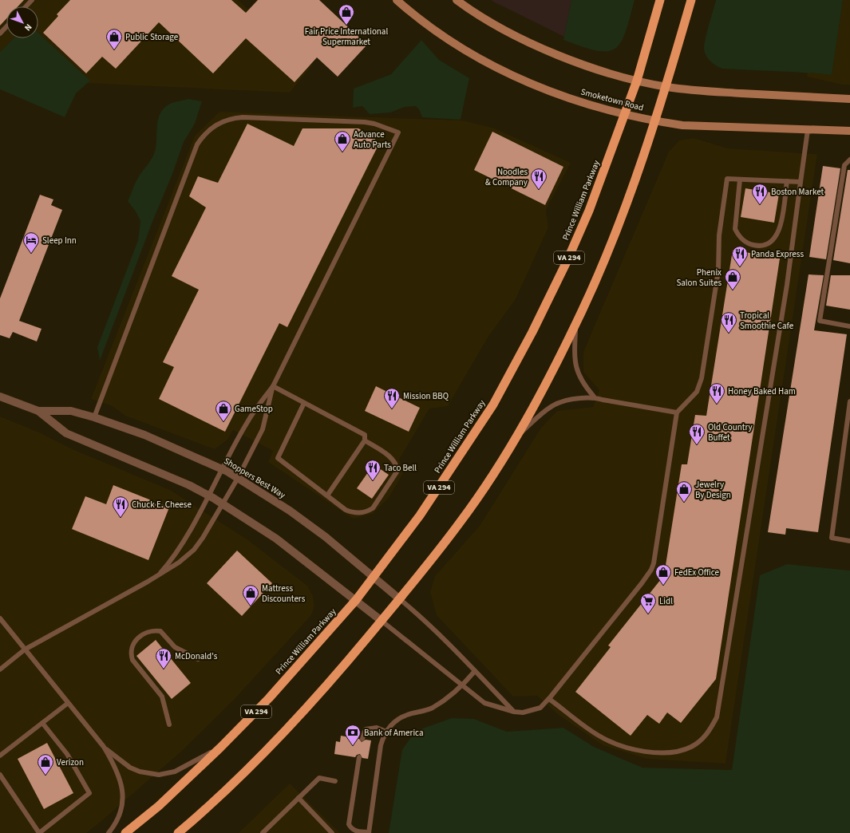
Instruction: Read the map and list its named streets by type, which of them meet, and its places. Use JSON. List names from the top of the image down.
{
  "streets": {
    "highway": ["Prince William Parkway", "VA 294"],
    "main road": ["Smoketown Road"],
    "street": ["Shoppers Best Way"]
  },
  "crossings": [
    ["Smoketown Road", "Prince William Parkway"],
    ["Prince William Parkway", "Shoppers Best Way"]
  ],
  "places": {
    "shop": [
      "Fair Price International Supermarket",
      "Public Storage",
      "Advance Auto Parts",
      "Phenix Salon Suites",
      "GameStop",
      "Jewelry By Design",
      "FedEx Office",
      "Mattress Discounters",
      "Verizon"
    ],
    "restaurant": [
      "Noodles & Company",
      "Boston Market",
      "Panda Express",
      "Tropical Smoothie Cafe",
      "Honey Baked Ham",
      "Mission BBQ",
      "Old Country Buffet",
      "Taco Bell",
      "Chuck E. Cheese",
      "McDonald's"
    ],
    "hotel": ["Sleep Inn"],
    "supermarket": ["Lidl"],
    "bank": ["Bank of America"]
  },
  "north": "bottom right"
}
